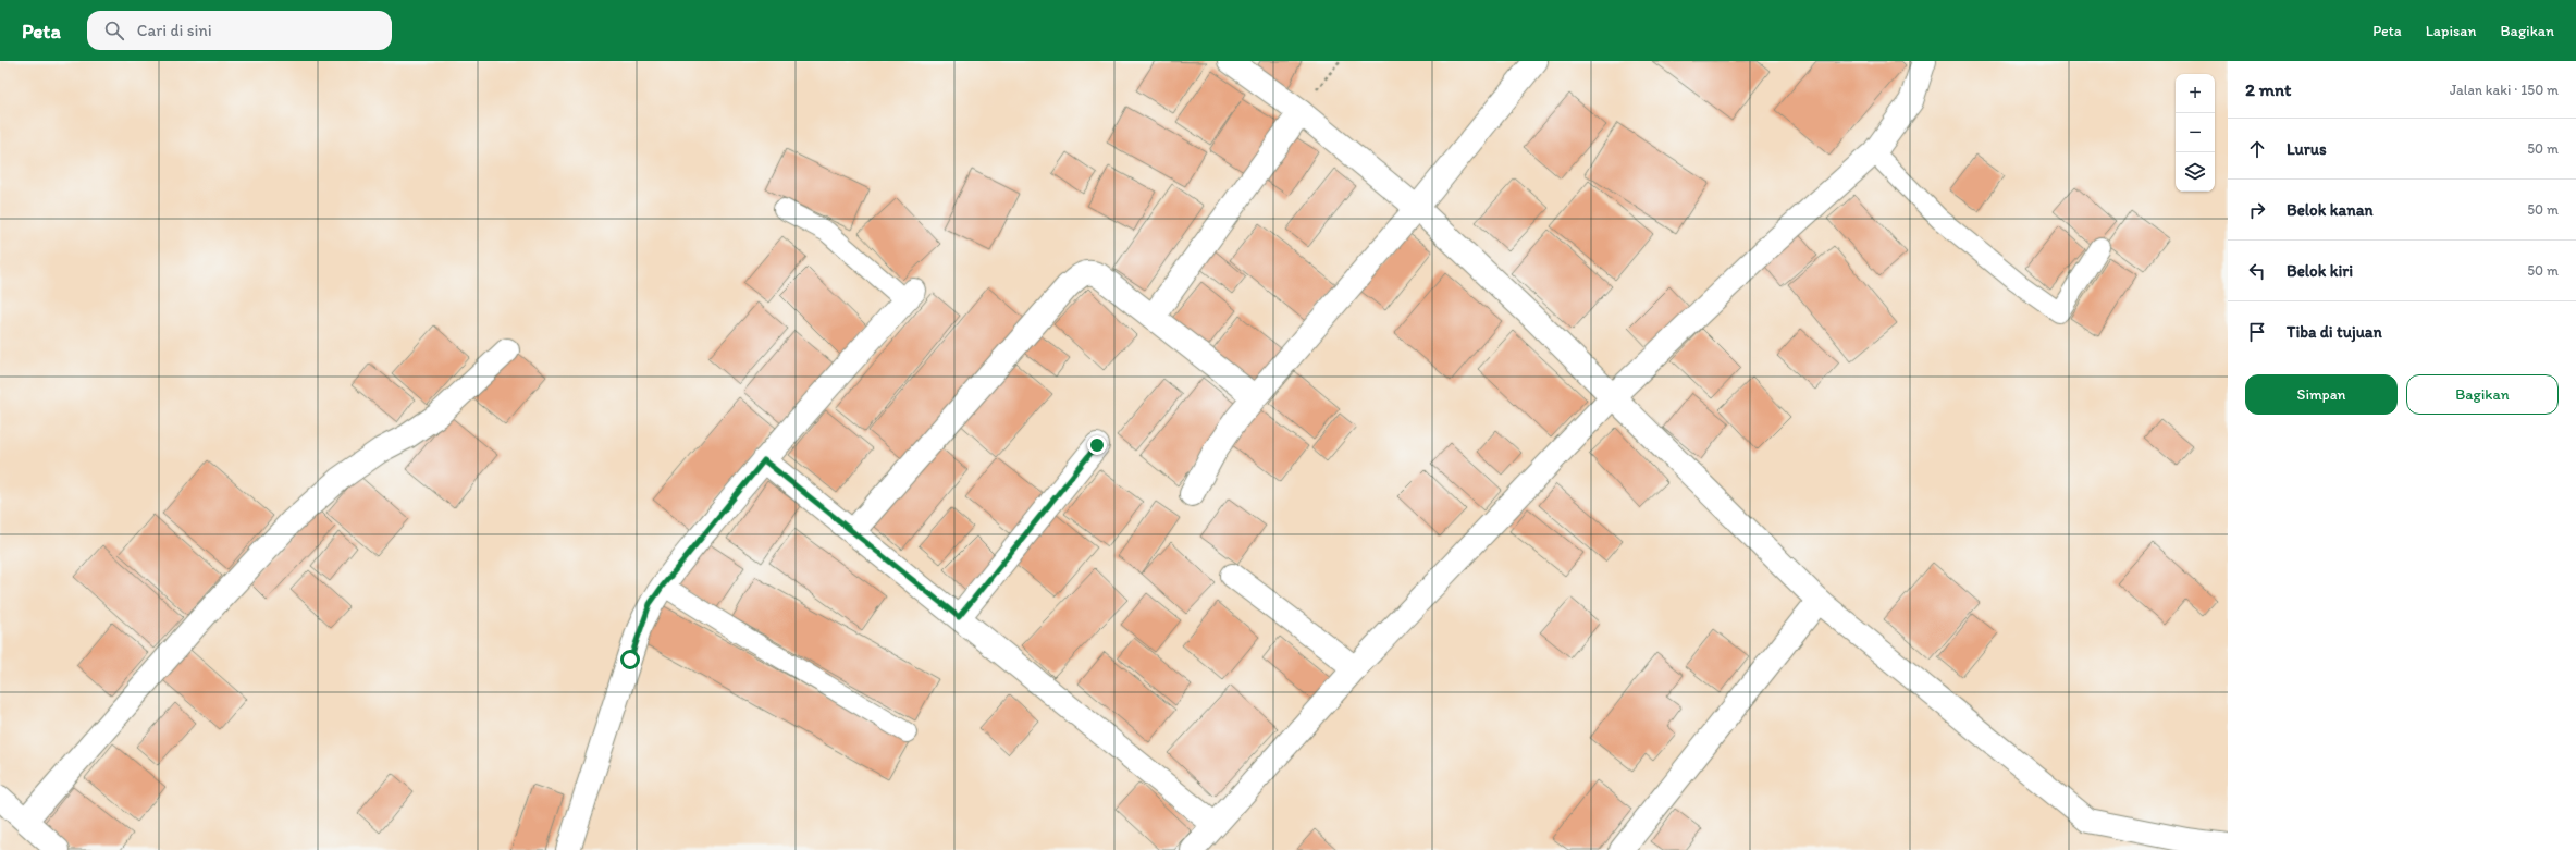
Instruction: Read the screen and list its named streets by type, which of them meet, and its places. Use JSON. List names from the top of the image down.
{
  "page": {
    "header": "Peta",
    "search": "Cari di sini",
    "nav": ["Peta", "Lapisan", "Bagikan"],
    "heading": ["2 mnt", "Jalan kaki · 150 m"],
    "map_buttons": ["+", "−"],
    "list": [
      ["Lurus", "50 m"],
      ["Belok kanan", "50 m"],
      ["Belok kiri", "50 m"],
      "Tiba di tujuan"
    ],
    "buttons": ["Simpan", "Bagikan"]
  }
}
